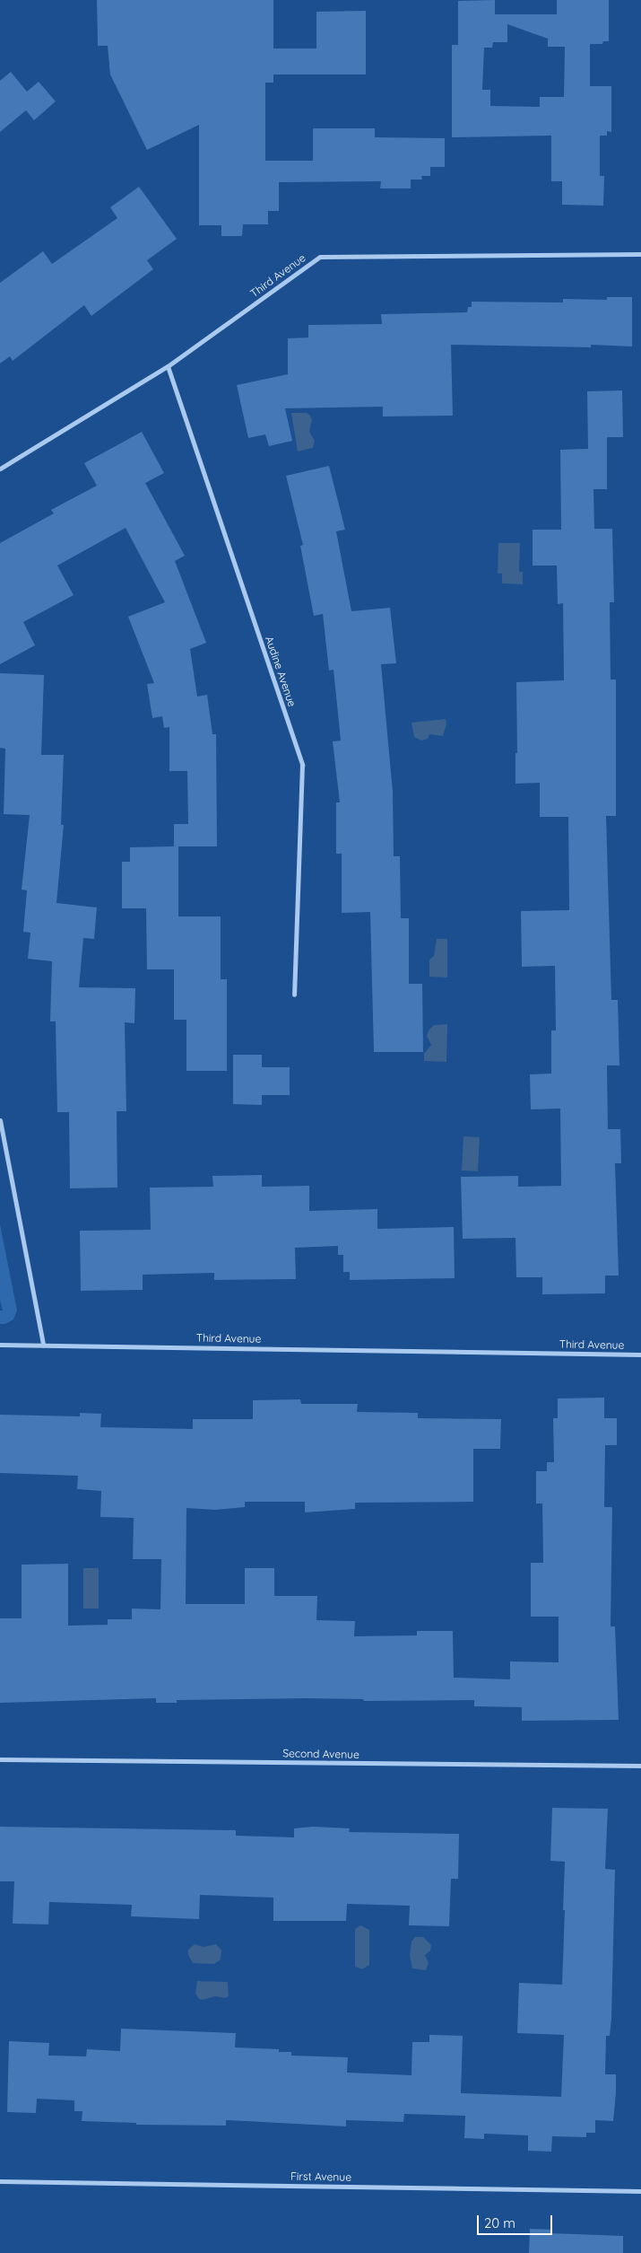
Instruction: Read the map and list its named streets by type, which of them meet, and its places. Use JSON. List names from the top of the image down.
{
  "streets": {
    "street": [
      "Third Avenue",
      "Audine Avenue",
      "Second Avenue",
      "First Avenue"
    ]
  },
  "crossings": [
    ["Third Avenue", "Audine Avenue"]
  ],
  "scale_bar": "20 m"
}
